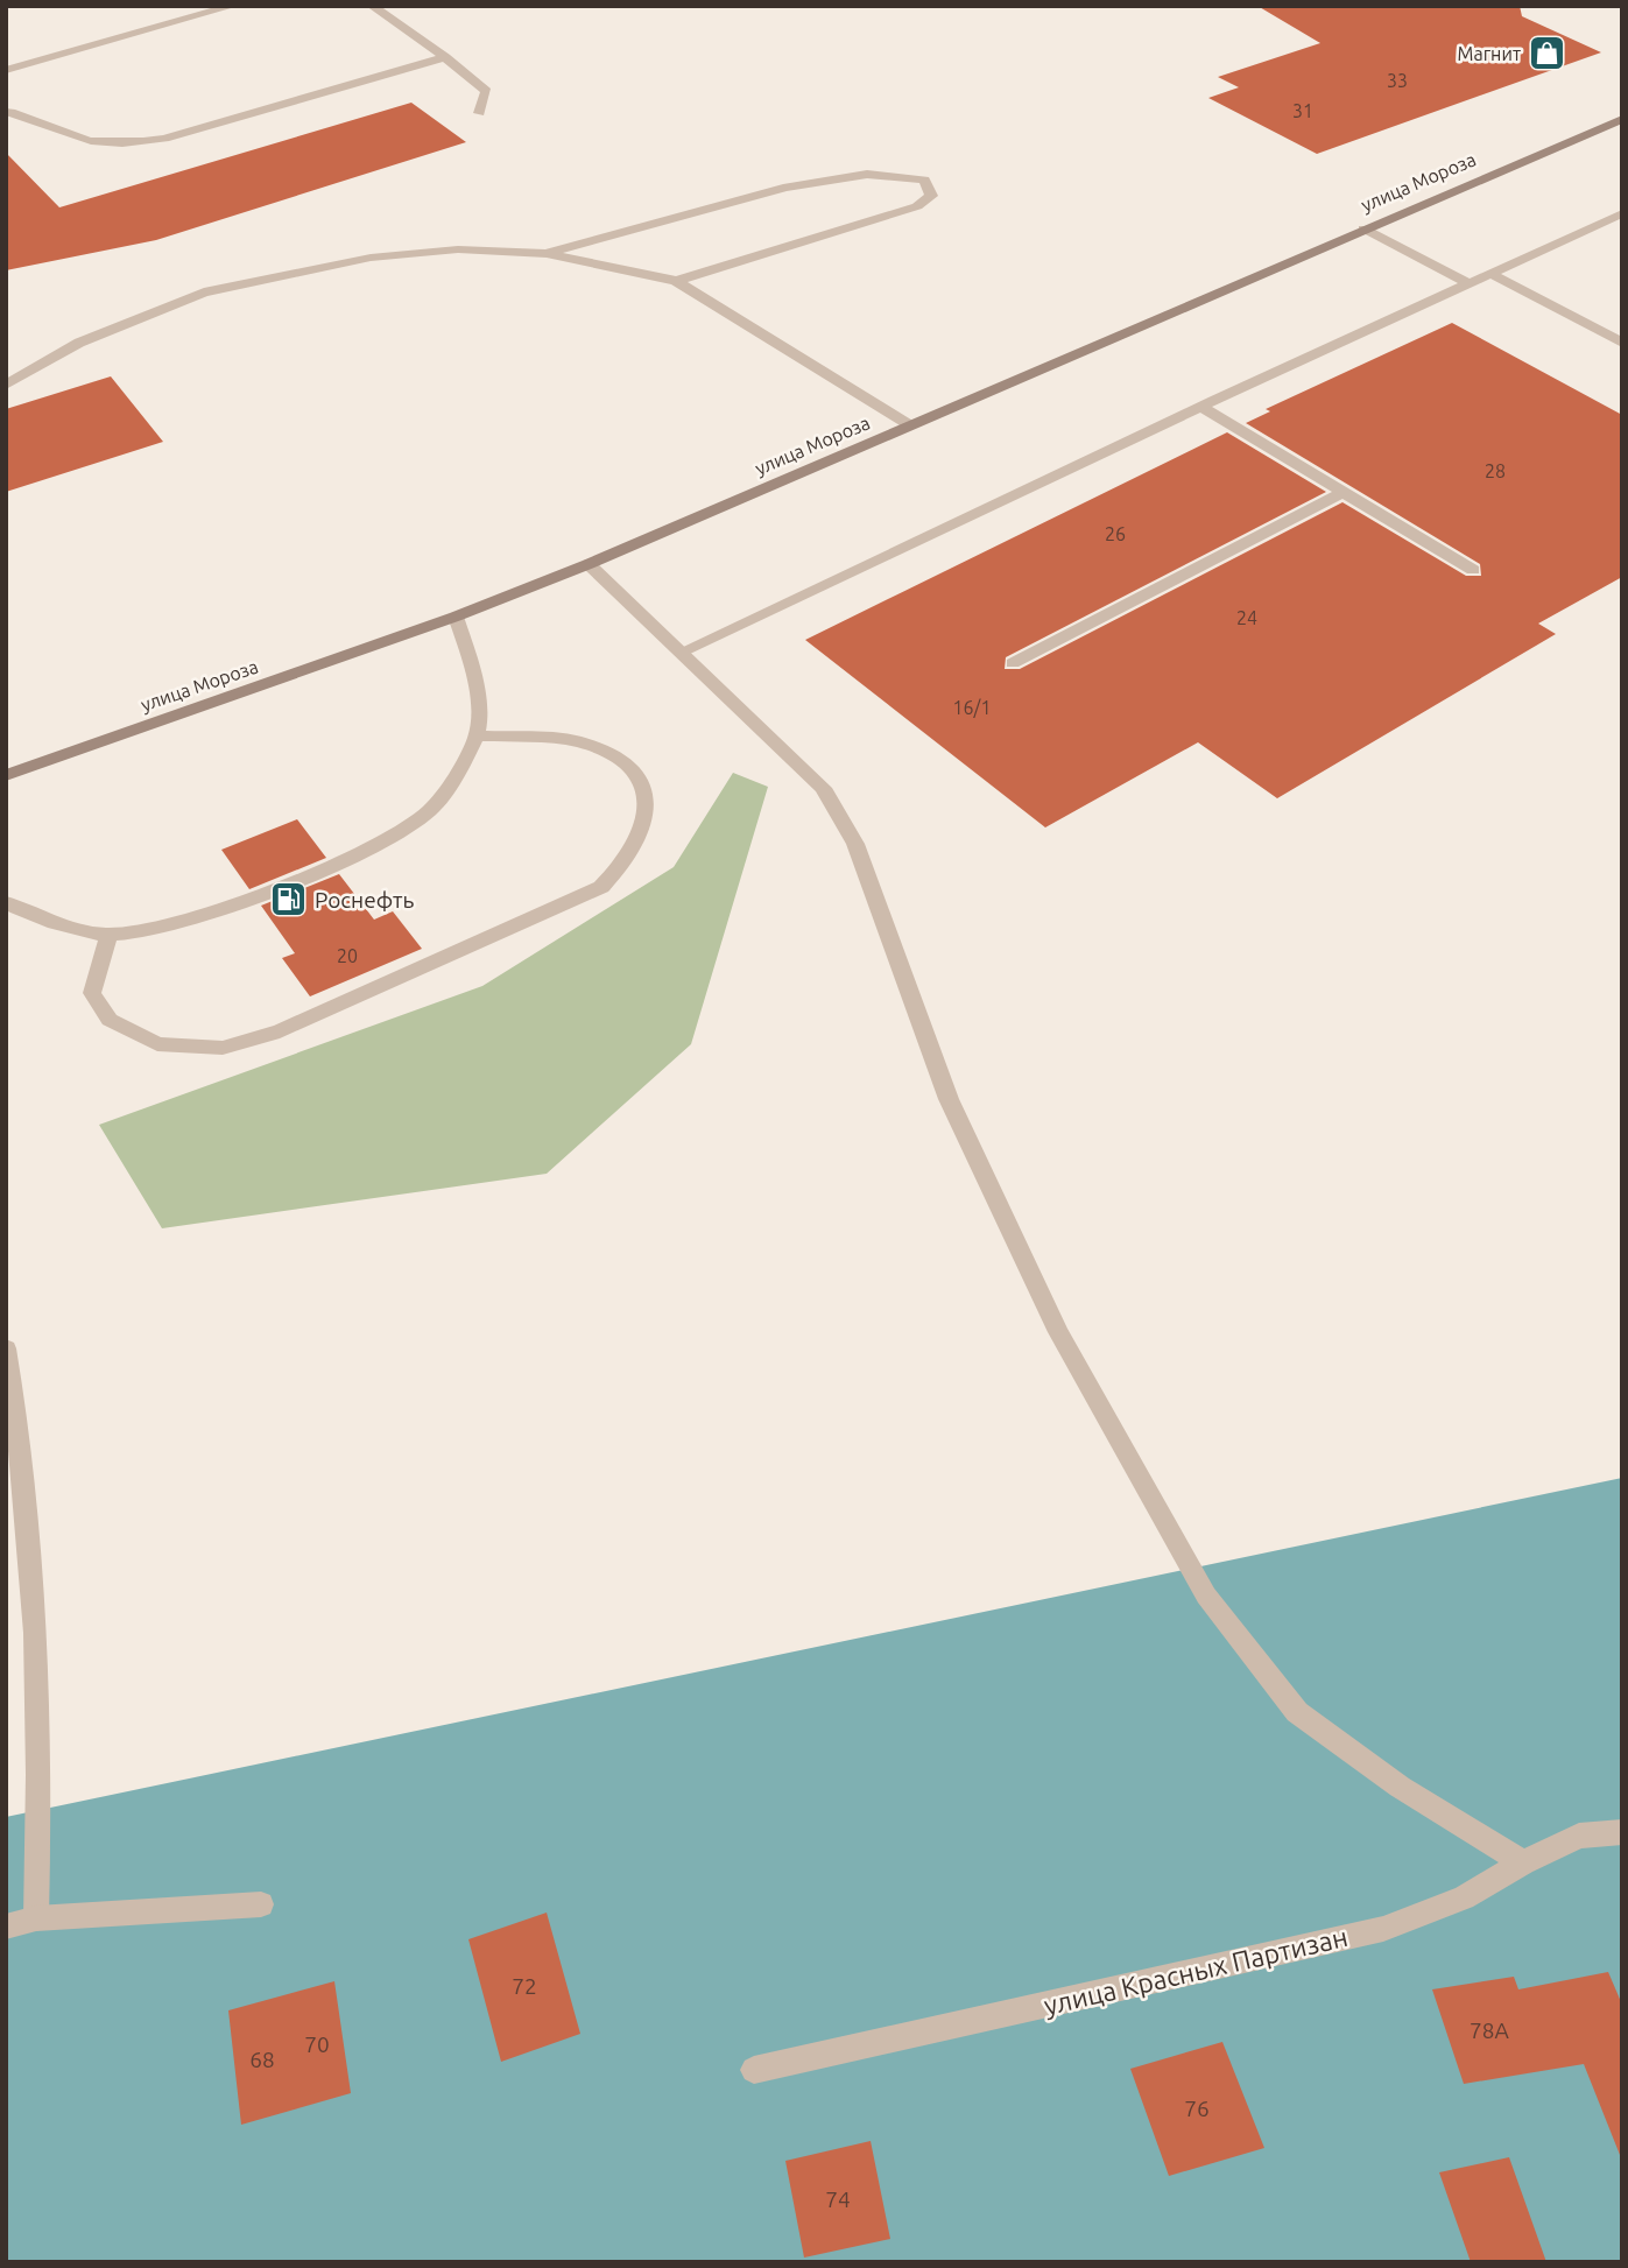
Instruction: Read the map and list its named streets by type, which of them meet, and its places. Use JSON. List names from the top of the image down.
{
  "streets": {
    "main road": ["улица Мороза"],
    "street": ["улица Красных Партизан"]
  },
  "places": {
    "shop": ["Магнит"],
    "fuel station": ["Роснефть"]
  },
  "house_numbers": [
    "33",
    "31",
    "28",
    "26",
    "24",
    "16/1",
    "20",
    "72",
    "78А",
    "70",
    "68",
    "76",
    "74"
  ]
}
